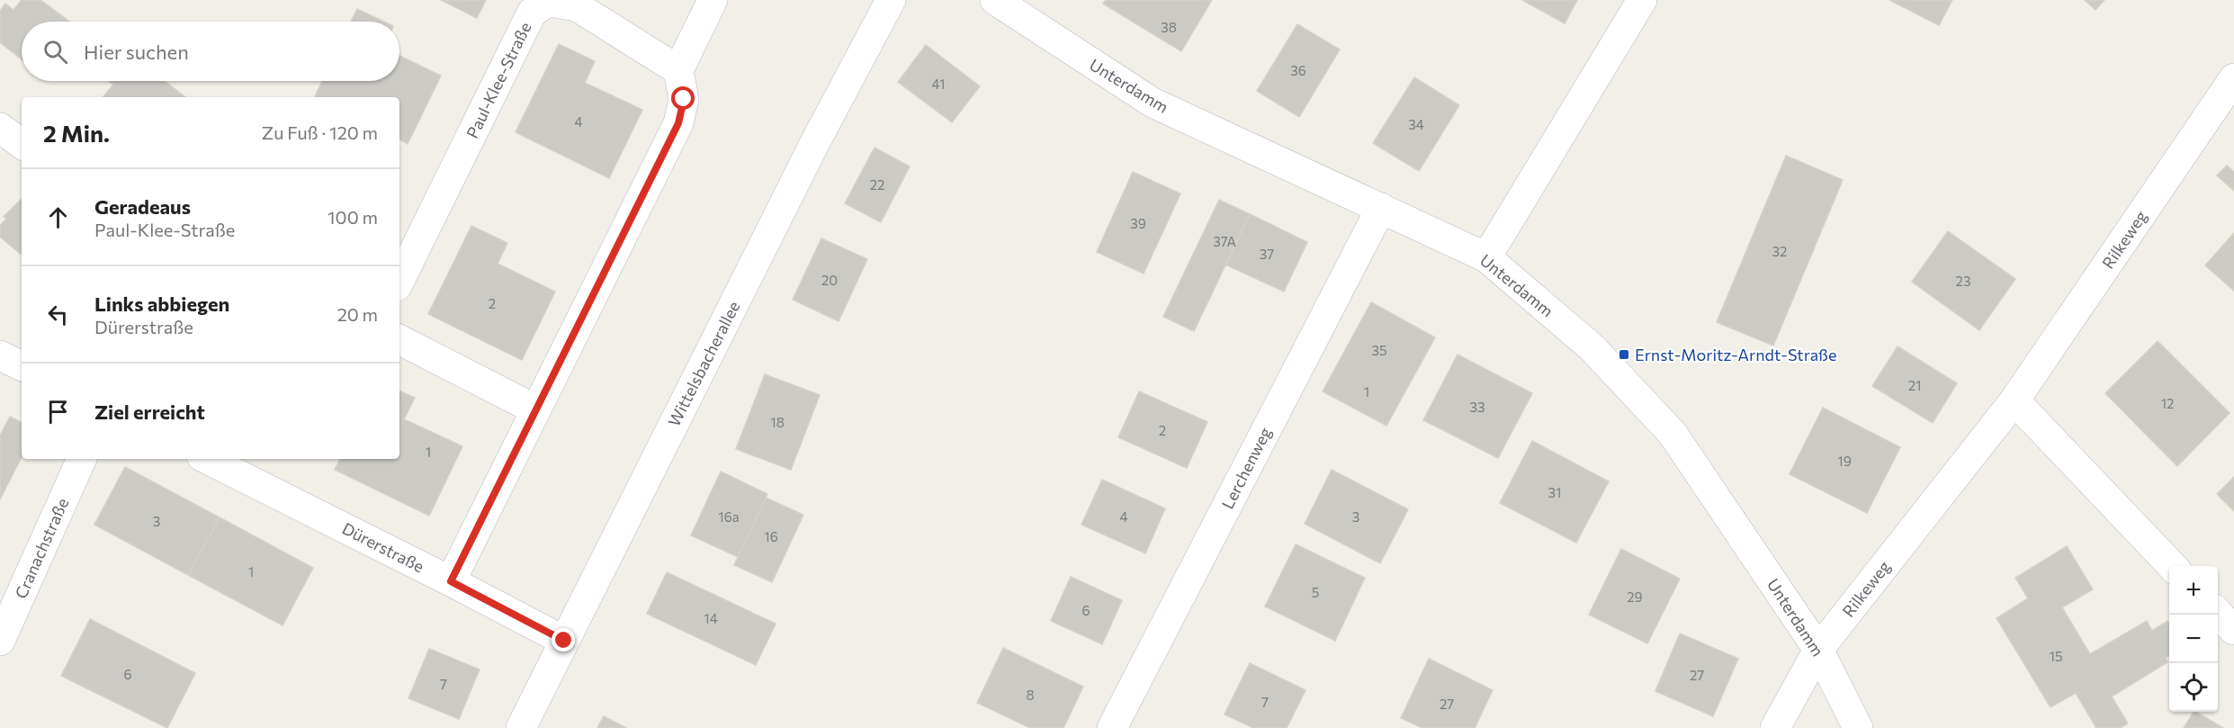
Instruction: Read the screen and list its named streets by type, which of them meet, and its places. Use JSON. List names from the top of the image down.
{
  "streets": {
    "street": [
      "Paul-Klee-Straße",
      "Unterdamm",
      "Rilkeweg",
      "Wittelsbacherallee",
      "Lerchenweg",
      "Dürerstraße",
      "Cranachstraße"
    ]
  },
  "crossings": [
    ["Unterdamm", "Rilkeweg"],
    ["Unterdamm", "Lerchenweg"],
    ["Wittelsbacherallee", "Dürerstraße"]
  ],
  "places": {
    "transit": ["Ernst-Moritz-Arndt-Straße"]
  },
  "house_numbers": [
    "38",
    "36",
    "41",
    "4",
    "34",
    "22",
    "39",
    "37A",
    "32",
    "37",
    "20",
    "23",
    "2",
    "35",
    "21",
    "1",
    "12",
    "33",
    "18",
    "2",
    "1",
    "19",
    "31",
    "16a",
    "4",
    "3",
    "3",
    "16",
    "1",
    "5",
    "29",
    "6",
    "14",
    "15",
    "6",
    "27",
    "7",
    "8",
    "7",
    "27"
  ],
  "page": {
    "search": "Hier suchen",
    "heading": ["2 Min.", "Zu Fuß · 120 m"],
    "list": [
      ["Geradeaus", "Paul-Klee-Straße", "100 m"],
      ["Links abbiegen", "Dürerstraße", "20 m"],
      "Ziel erreicht"
    ],
    "map_buttons": ["+", "−"]
  }
}
